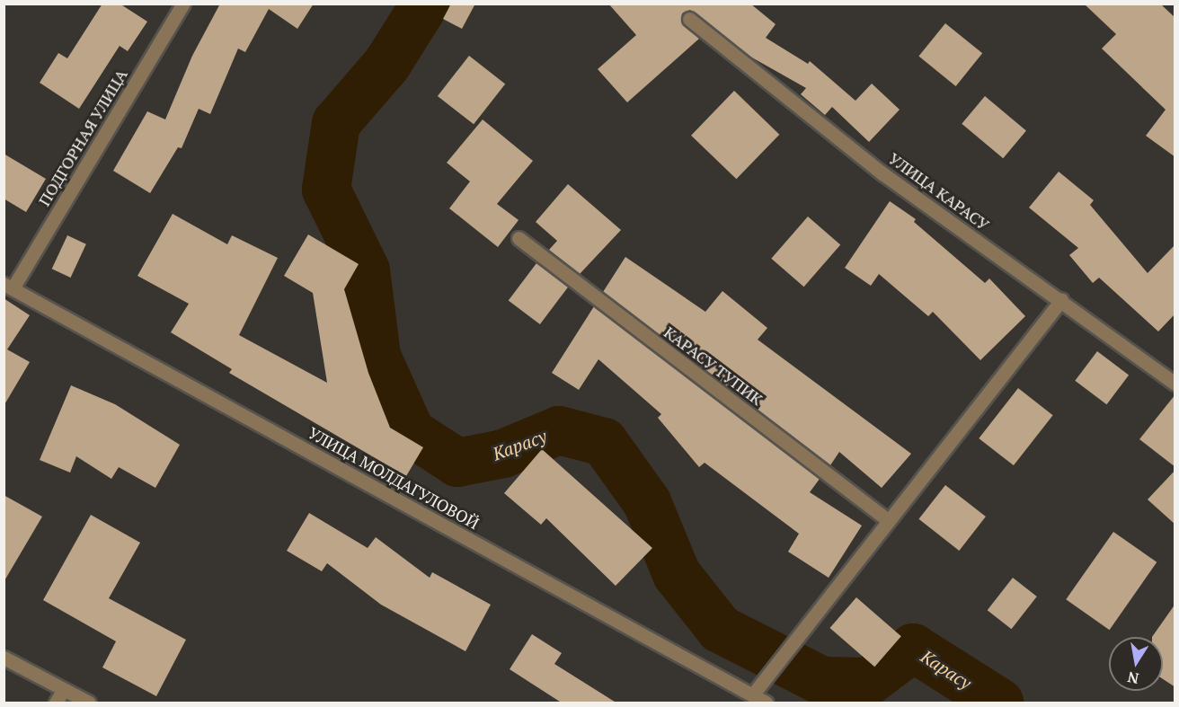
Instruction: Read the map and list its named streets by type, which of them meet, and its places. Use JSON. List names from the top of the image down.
{
  "streets": {
    "street": [
      "ПОДГОРНАЯ УЛИЦА",
      "УЛИЦА КАРАСУ",
      "КАРАСУ ТУПИК",
      "УЛИЦА МОЛДАГУЛОВОЙ"
    ]
  },
  "crossings": [
    ["ПОДГОРНАЯ УЛИЦА", "УЛИЦА МОЛДАГУЛОВОЙ"]
  ],
  "water": ["Карасу"],
  "north": "bottom"
}
